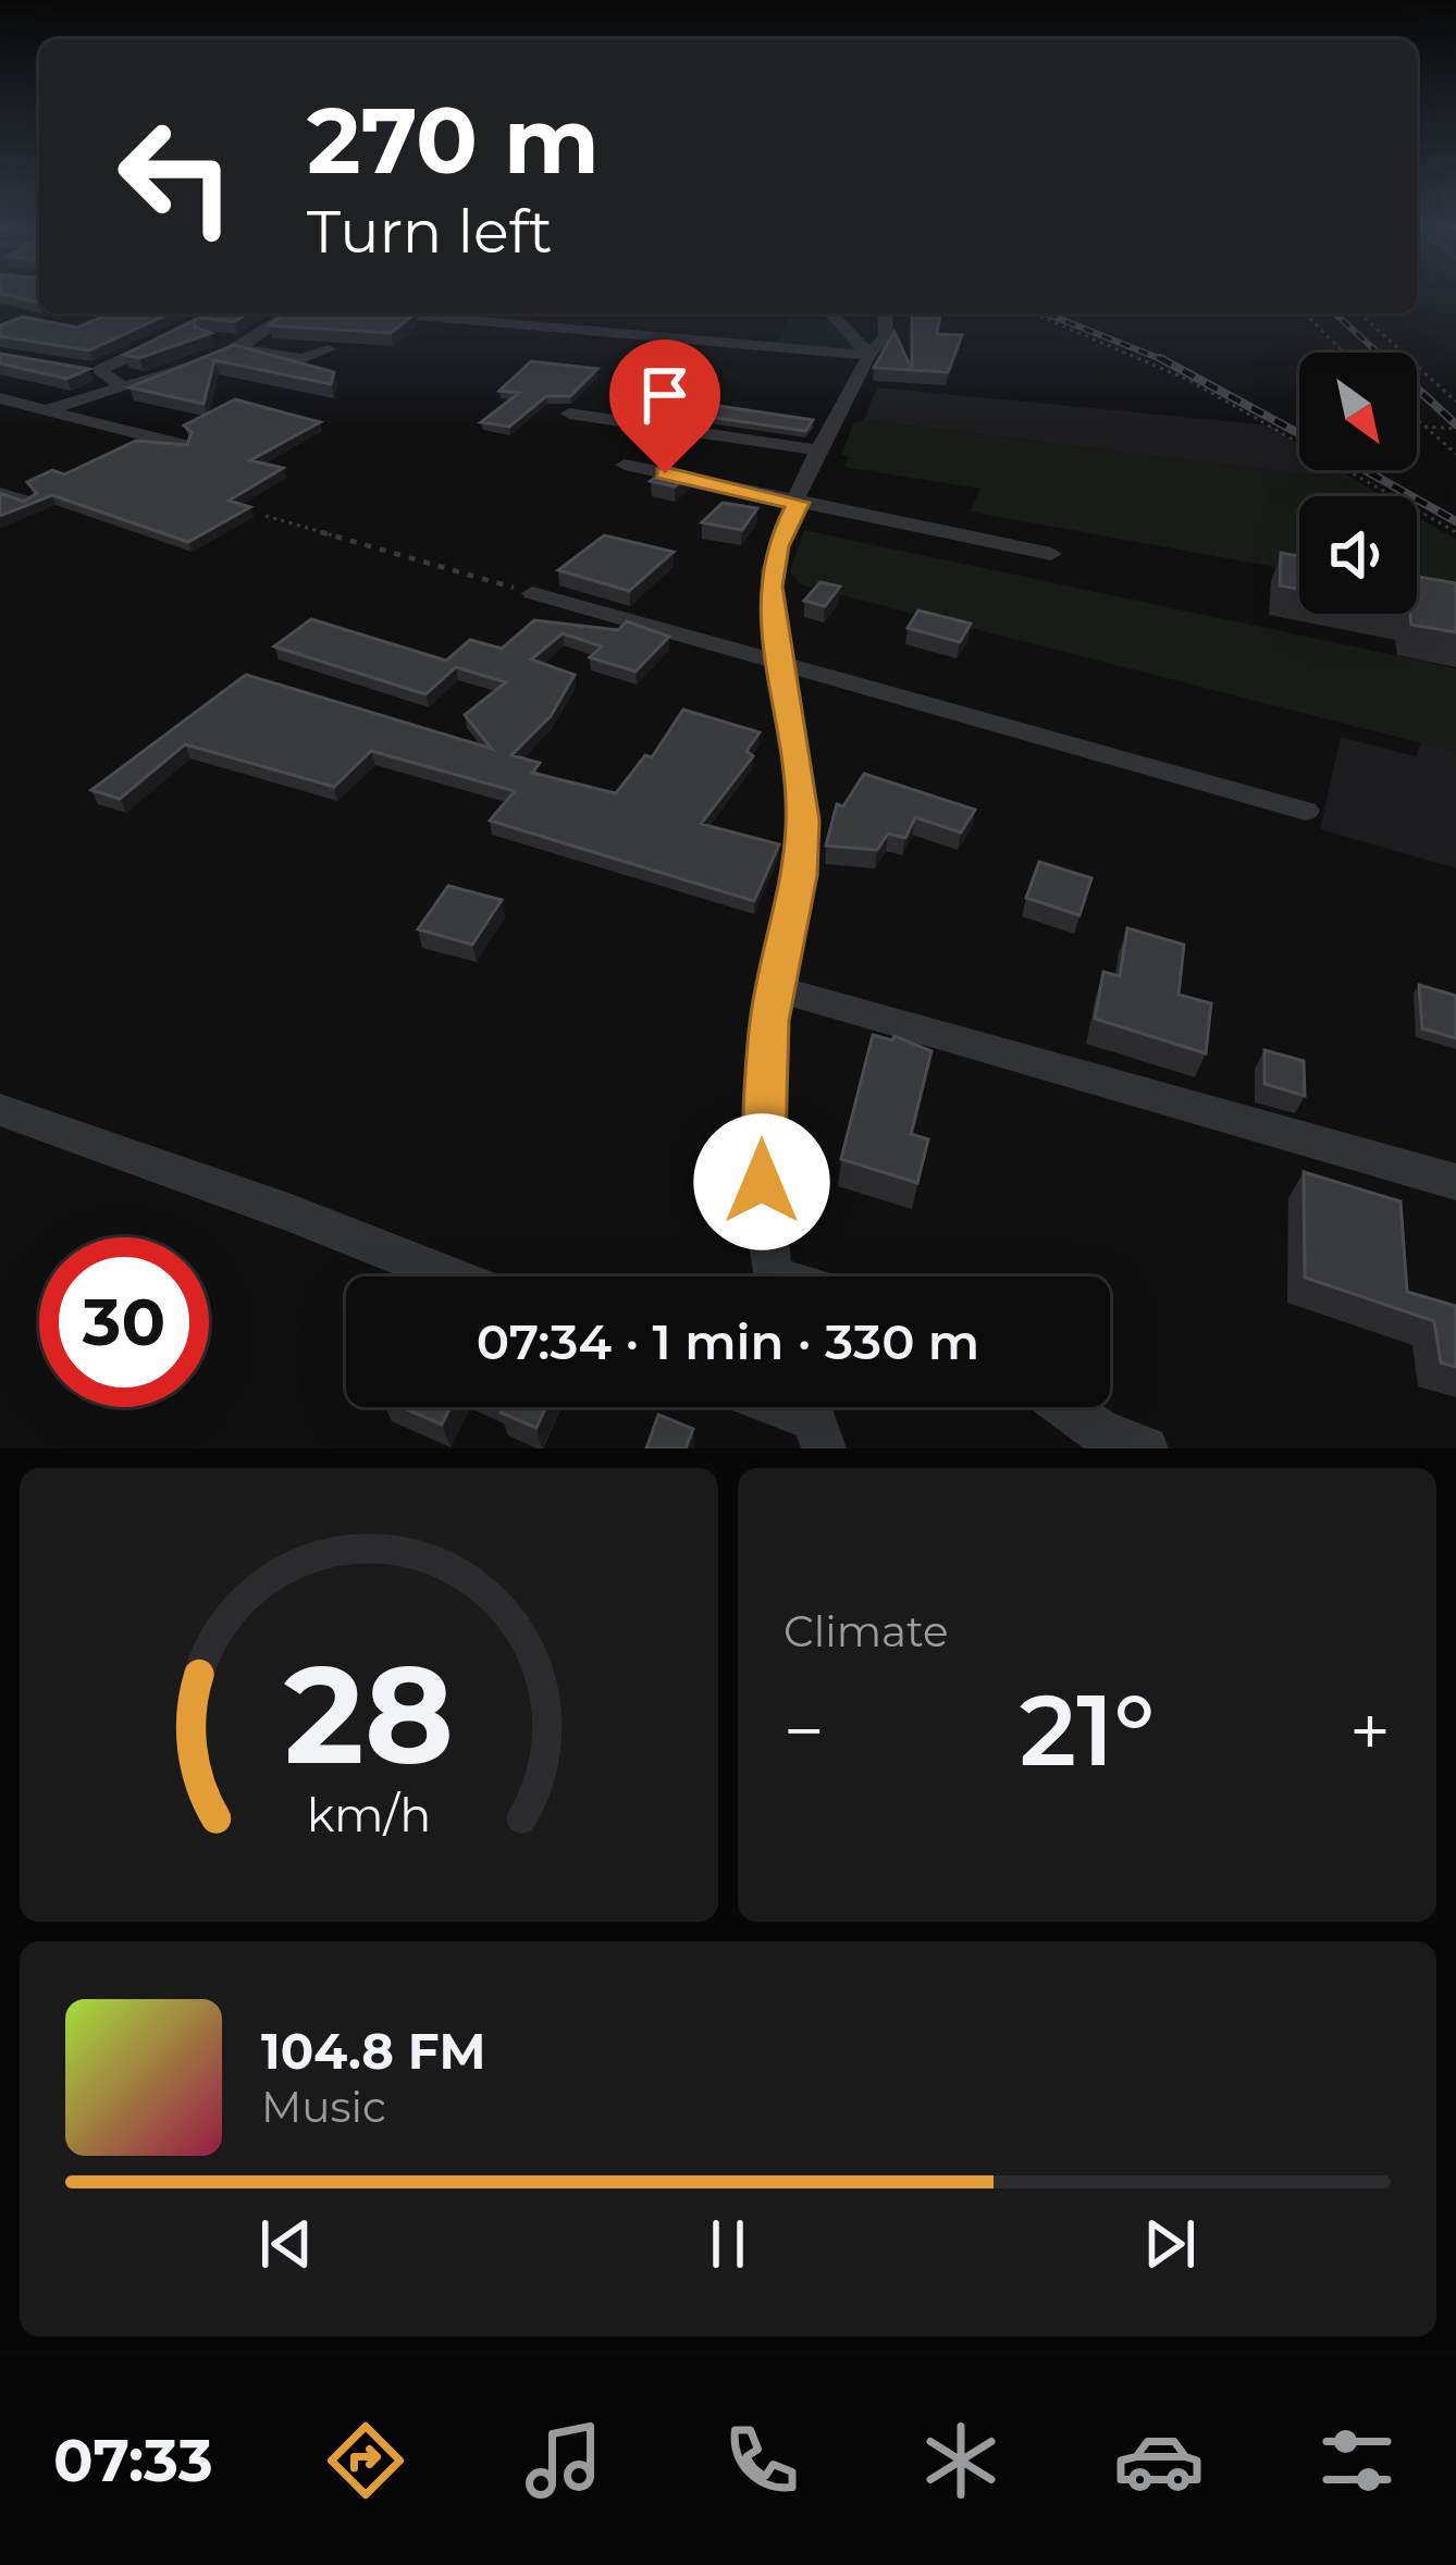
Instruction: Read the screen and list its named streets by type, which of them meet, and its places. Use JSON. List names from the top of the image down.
{
  "north": "bottom right",
  "page": {
    "turn": ["270 m", "Turn left"],
    "limit": "30",
    "trip": "07:34 · 1 min · 330 m",
    "tile": "Climate",
    "heat": ["−", "21°", "+"],
    "song": ["104.8 FM", "Music"],
    "tabs": "07:33",
    "gauge": ["28", "km/h"]
  }
}
